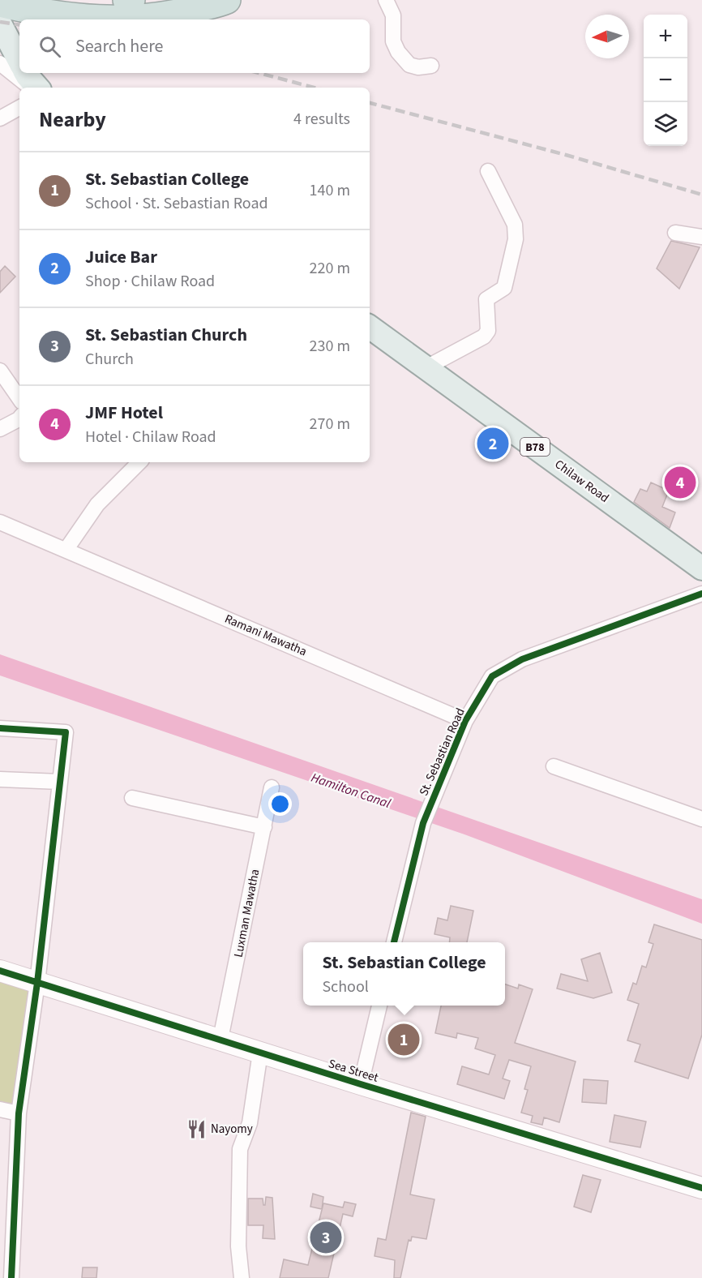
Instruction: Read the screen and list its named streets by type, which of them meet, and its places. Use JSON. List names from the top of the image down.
{
  "streets": {
    "main road": ["B78", "Chilaw Road"],
    "street": [
      "Ramani Mawatha",
      "St. Sebastian Road",
      "Luxman Mawatha",
      "Sea Street"
    ]
  },
  "crossings": [
    ["Ramani Mawatha", "St. Sebastian Road"],
    ["Luxman Mawatha", "Sea Street"]
  ],
  "water": ["Hamilton Canal"],
  "places": {
    "restaurant": ["Nayomy"]
  },
  "north": "left",
  "page": {
    "map_buttons": ["+", "−"],
    "search": "Search here",
    "heading": ["Nearby", "4 results"],
    "list": [
      {
        "mark": "1",
        "name": "St. Sebastian College",
        "note": "School · St. Sebastian Road",
        "value": "140 m"
      },
      {
        "mark": "2",
        "name": "Juice Bar",
        "note": "Shop · Chilaw Road",
        "value": "220 m"
      },
      {
        "mark": "3",
        "name": "St. Sebastian Church",
        "note": "Church",
        "value": "230 m"
      },
      {
        "mark": "4",
        "name": "JMF Hotel",
        "note": "Hotel · Chilaw Road",
        "value": "270 m"
      }
    ],
    "pins": [
      "2",
      "4",
      "1",
      "3"
    ],
    "popup": ["St. Sebastian College", "School"]
  }
}
